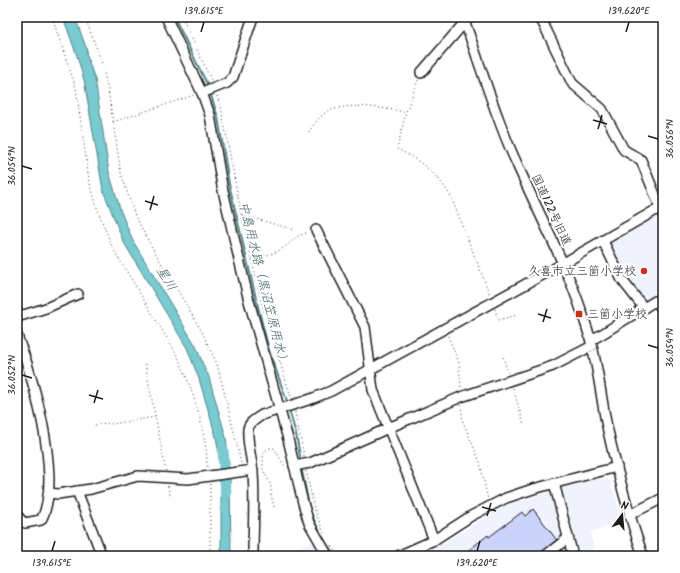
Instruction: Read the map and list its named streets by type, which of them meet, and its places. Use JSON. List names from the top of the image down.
{
  "streets": {
    "street": ["国道122号旧道"]
  },
  "water": ["星川", "中島用水路（黒沼笠原用水）"],
  "places": {
    "other": ["久喜市立三箇小学校"],
    "transit": ["三箇小学校"]
  },
  "north": "top",
  "coordinates": [
    "139.615°E",
    "139.620°E",
    "36.056°N",
    "36.054°N",
    "36.052°N"
  ]
}
